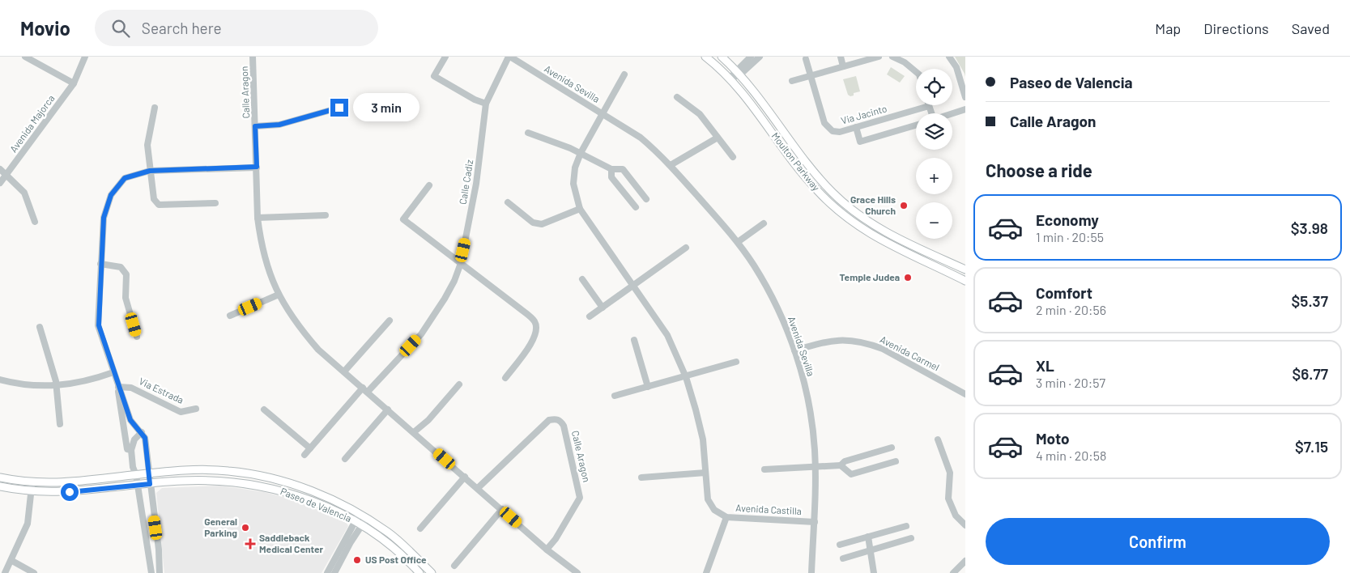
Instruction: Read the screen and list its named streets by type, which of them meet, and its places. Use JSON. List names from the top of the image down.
{
  "streets": {
    "main road": ["Moulton Parkway", "Paseo de Valencia"],
    "street": [
      "Avenida Sevilla",
      "Calle Aragon",
      "Via Jacinto",
      "Avenida Majorca",
      "Calle Cadiz",
      "Avenida Carmel",
      "Via Estrada",
      "Avenida Castilla"
    ]
  },
  "crossings": [
    ["Avenida Sevilla", "Calle Cadiz"],
    ["Avenida Sevilla", "Avenida Carmel"],
    ["Avenida Sevilla", "Avenida Castilla"],
    ["Calle Aragon", "Calle Cadiz"]
  ],
  "places": {
    "other": [
      "Grace Hills Church",
      "Temple Judea",
      "General Parking",
      "US Post Office"
    ],
    "health": ["Saddleback Medical Center"]
  },
  "page": {
    "header": "Movio",
    "search": "Search here",
    "nav": ["Map", "Directions", "Saved"],
    "banner": ["Paseo de Valencia", "Calle Aragon"],
    "map_buttons": ["+", "−"],
    "bubble": "3 min",
    "heading": "Choose a ride",
    "list": [
      {
        "name": "Economy",
        "note": "1 min · 20:55",
        "value": "$3.98"
      },
      {
        "name": "Comfort",
        "note": "2 min · 20:56",
        "value": "$5.37"
      },
      {
        "name": "XL",
        "note": "3 min · 20:57",
        "value": "$6.77"
      },
      {
        "name": "Moto",
        "note": "4 min · 20:58",
        "value": "$7.15"
      }
    ],
    "buttons": "Confirm"
  }
}
